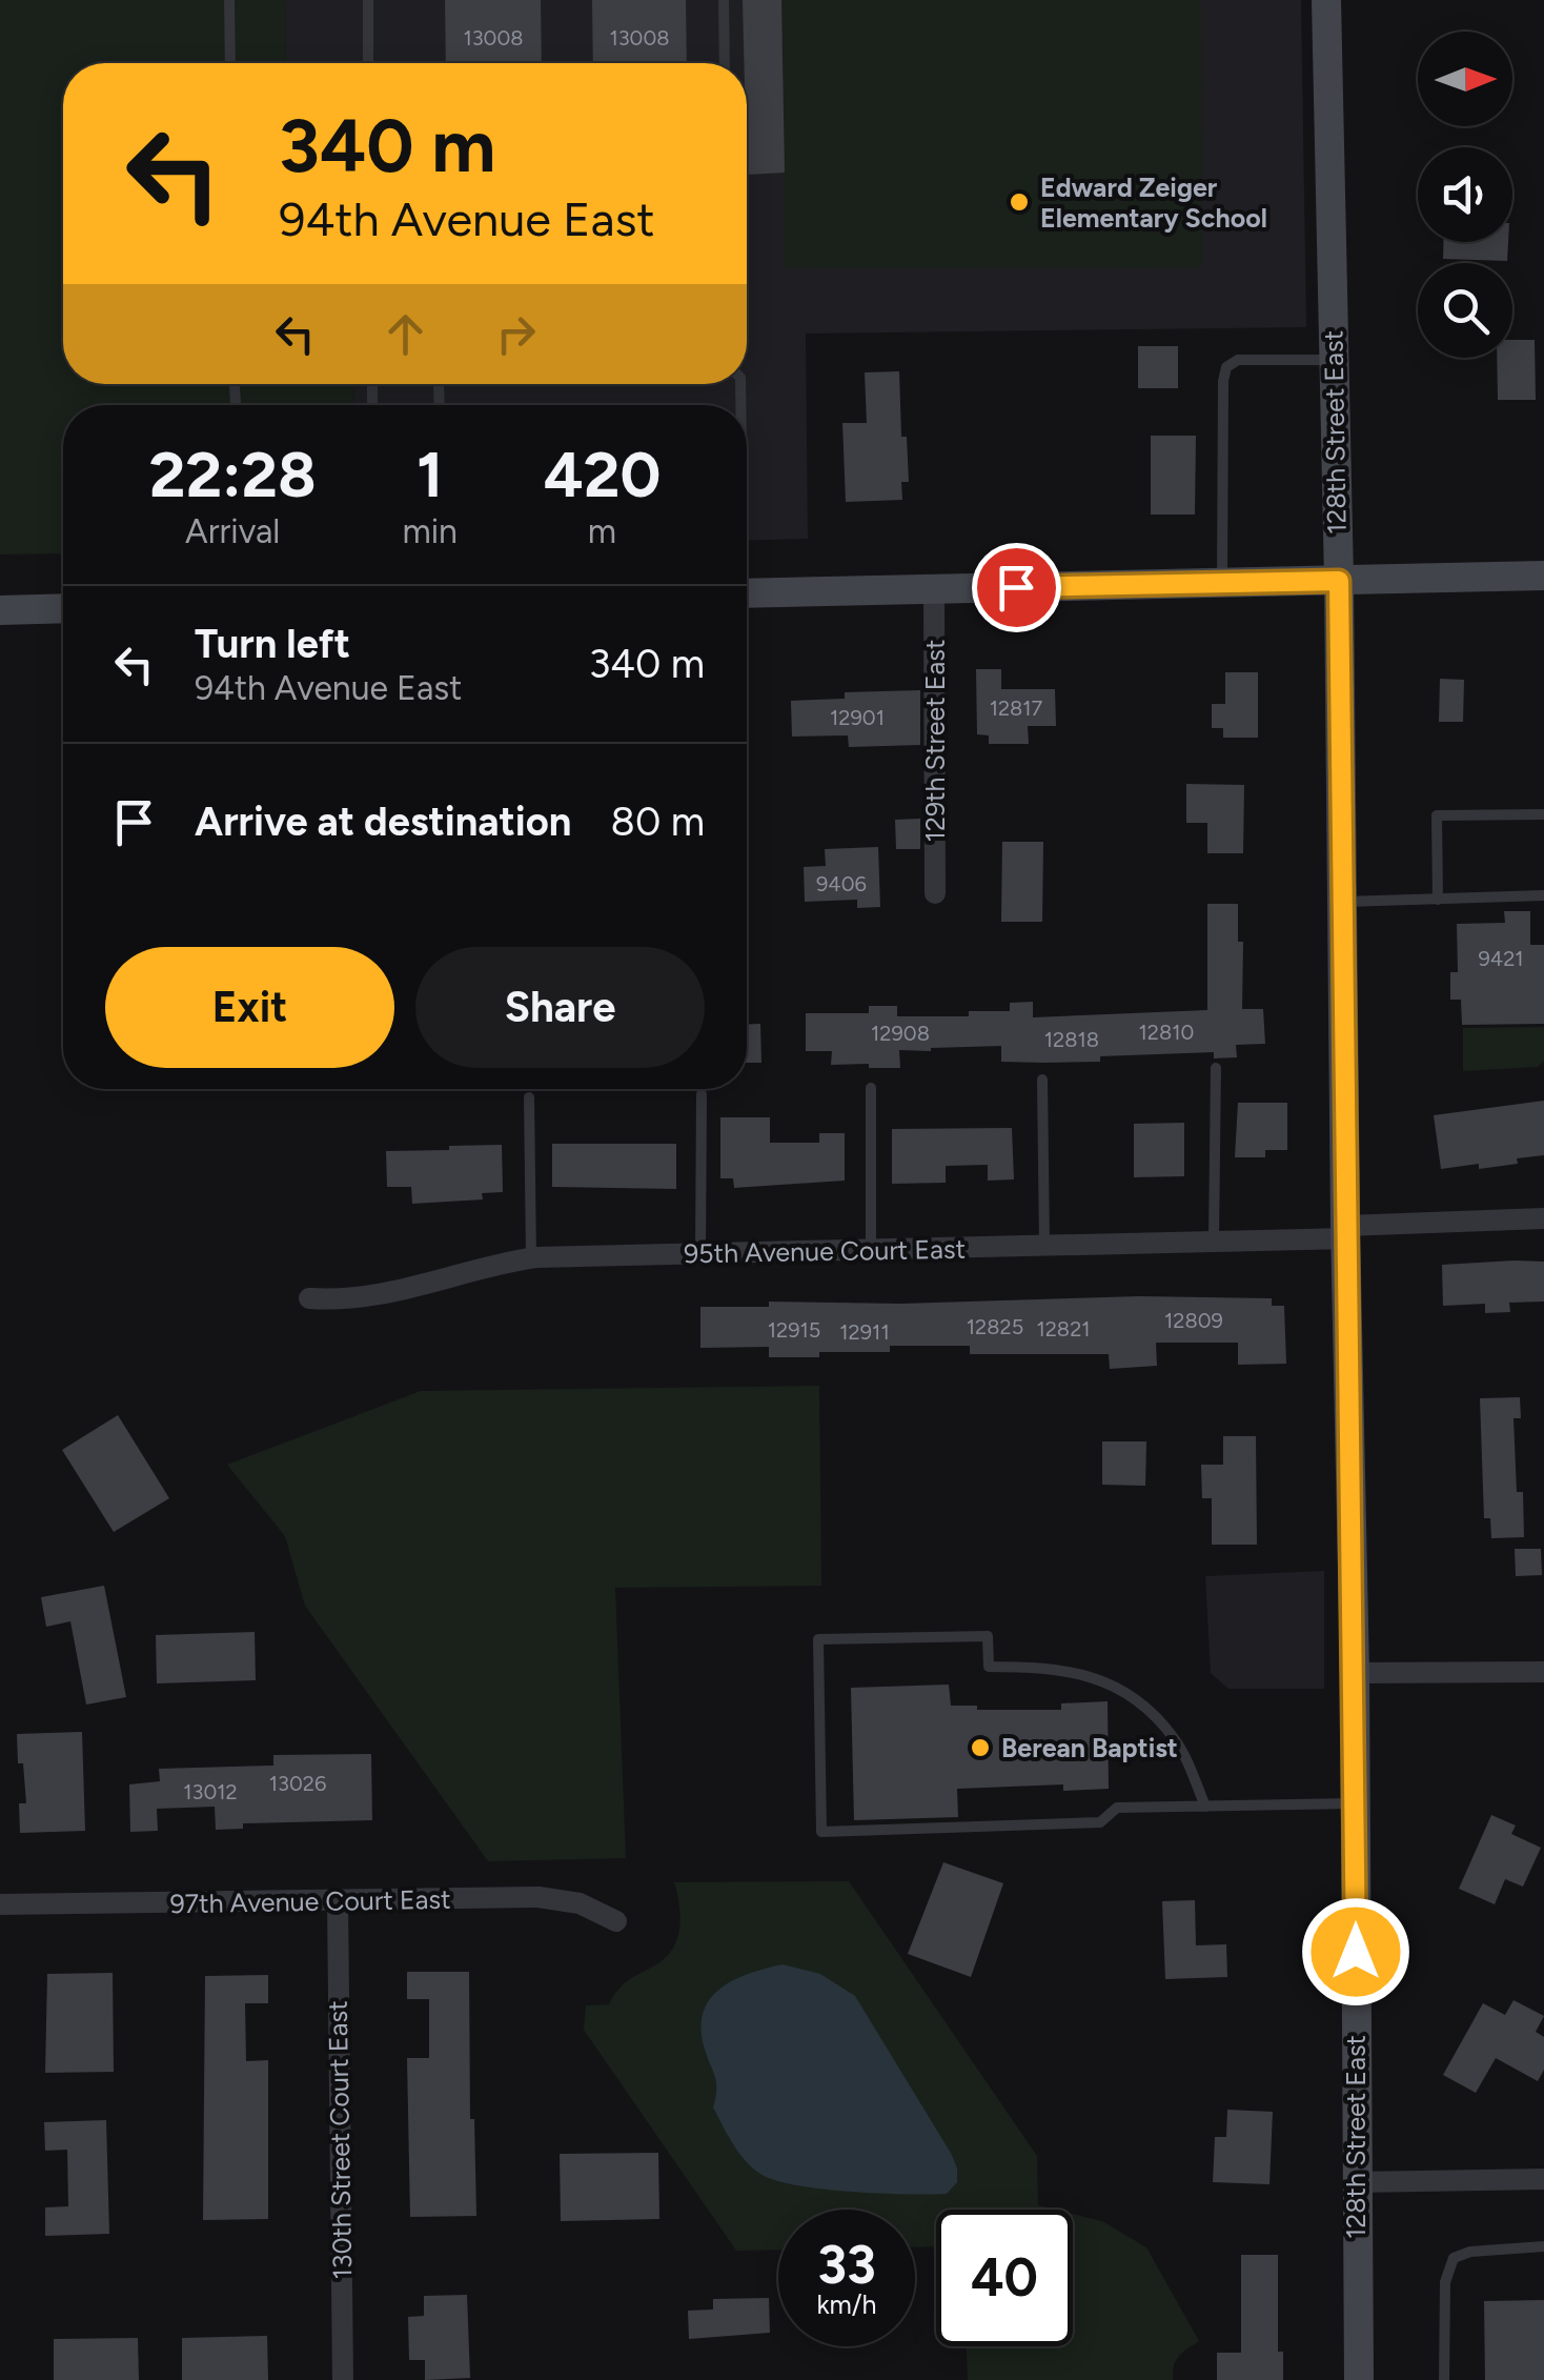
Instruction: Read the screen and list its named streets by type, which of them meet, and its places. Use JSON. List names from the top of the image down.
{
  "streets": {
    "street": [
      "128th Street East",
      "129th Street East",
      "95th Avenue Court East",
      "97th Avenue Court East",
      "130th Street Court East"
    ]
  },
  "crossings": [
    ["128th Street East", "95th Avenue Court East"],
    ["97th Avenue Court East", "130th Street Court East"]
  ],
  "places": ["Edward Zeiger Elementary School", "Berean Baptist"],
  "house_numbers": [
    "13008",
    "13008",
    "12817",
    "12901",
    "9406",
    "9421",
    "12810",
    "12908",
    "12818",
    "12809",
    "12825",
    "12821",
    "12915",
    "12911",
    "13026",
    "13012"
  ],
  "north": "right",
  "page": {
    "turn": ["340 m", "94th Avenue East"],
    "eta": [
      "22:28",
      "Arrival",
      "1",
      "min",
      "420",
      "m"
    ],
    "list": [
      {
        "name": "Turn left",
        "note": "94th Avenue East",
        "value": "340 m"
      },
      {
        "name": "Arrive at destination",
        "value": "80 m"
      }
    ],
    "buttons": ["Exit", "Share"],
    "speed": "33 km/h",
    "limit": "40"
  }
}
